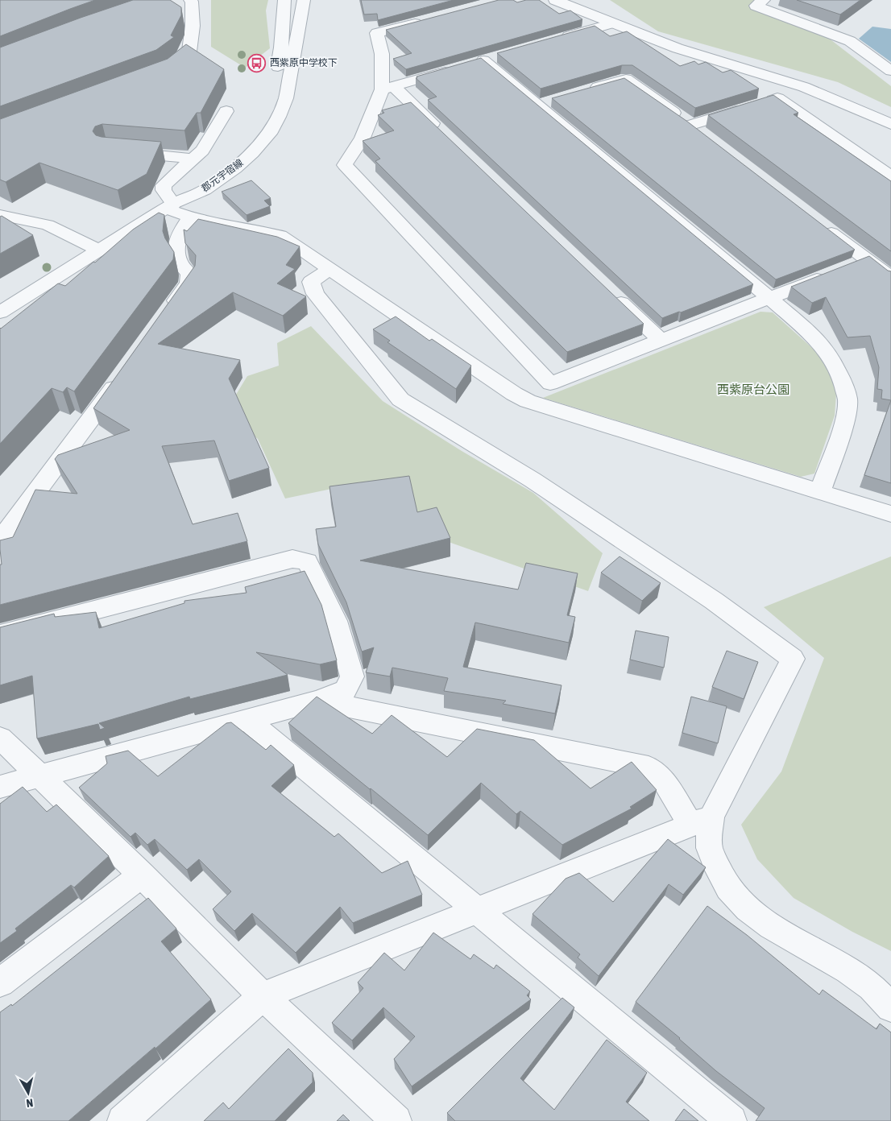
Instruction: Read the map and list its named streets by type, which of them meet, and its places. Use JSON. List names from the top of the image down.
{
  "streets": {
    "street": ["郡元宇宿線"]
  },
  "parks": ["西紫原台公園"],
  "places": {
    "bus stop": ["西紫原中学校下"]
  },
  "north": "bottom"
}
